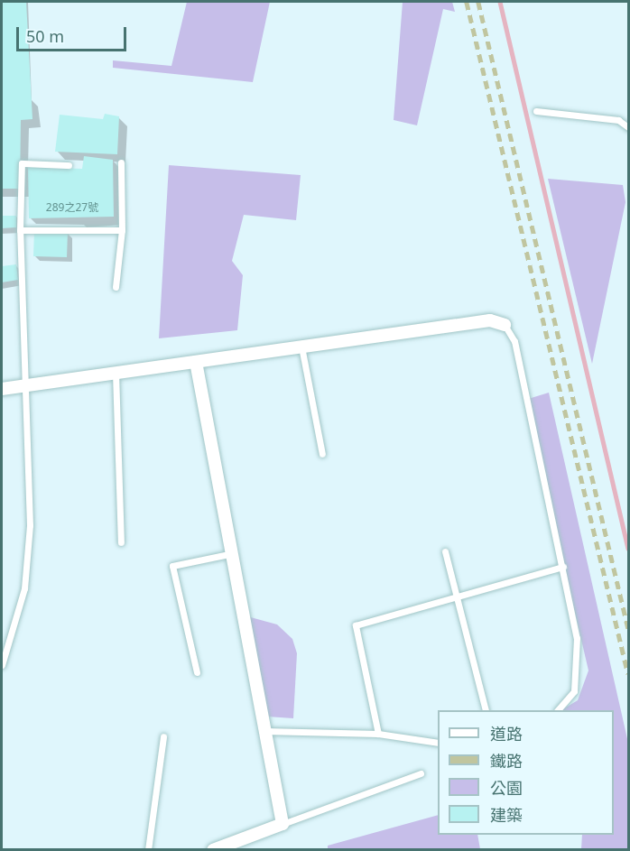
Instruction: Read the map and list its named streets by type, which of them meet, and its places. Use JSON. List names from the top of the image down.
{
  "house_numbers": ["289之27號"],
  "legend": [
    "道路",
    "鐵路",
    "公園",
    "建築"
  ],
  "scale_bar": "50 m"
}
